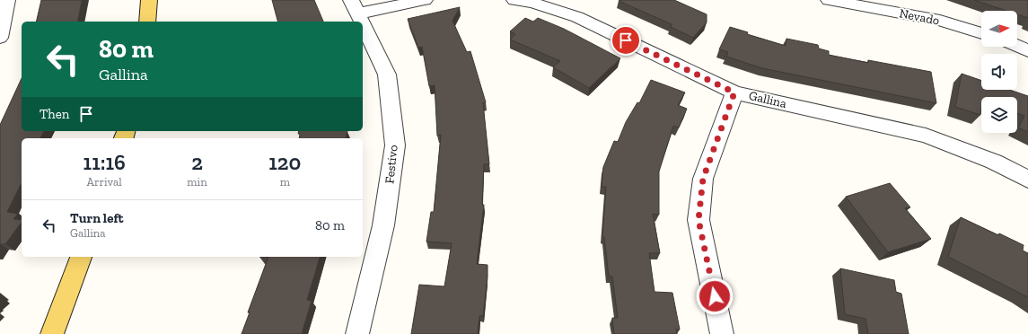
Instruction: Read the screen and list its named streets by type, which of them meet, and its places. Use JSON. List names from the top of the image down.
{
  "streets": {
    "street": ["Nevado", "Gallina", "Festivo"]
  },
  "north": "right",
  "page": {
    "turn": ["80 m", "Gallina"],
    "then": "Then",
    "eta": [
      "11:16",
      "Arrival",
      "2",
      "min",
      "120",
      "m"
    ],
    "list": [
      {
        "name": "Turn left",
        "note": "Gallina",
        "value": "80 m"
      }
    ]
  }
}
